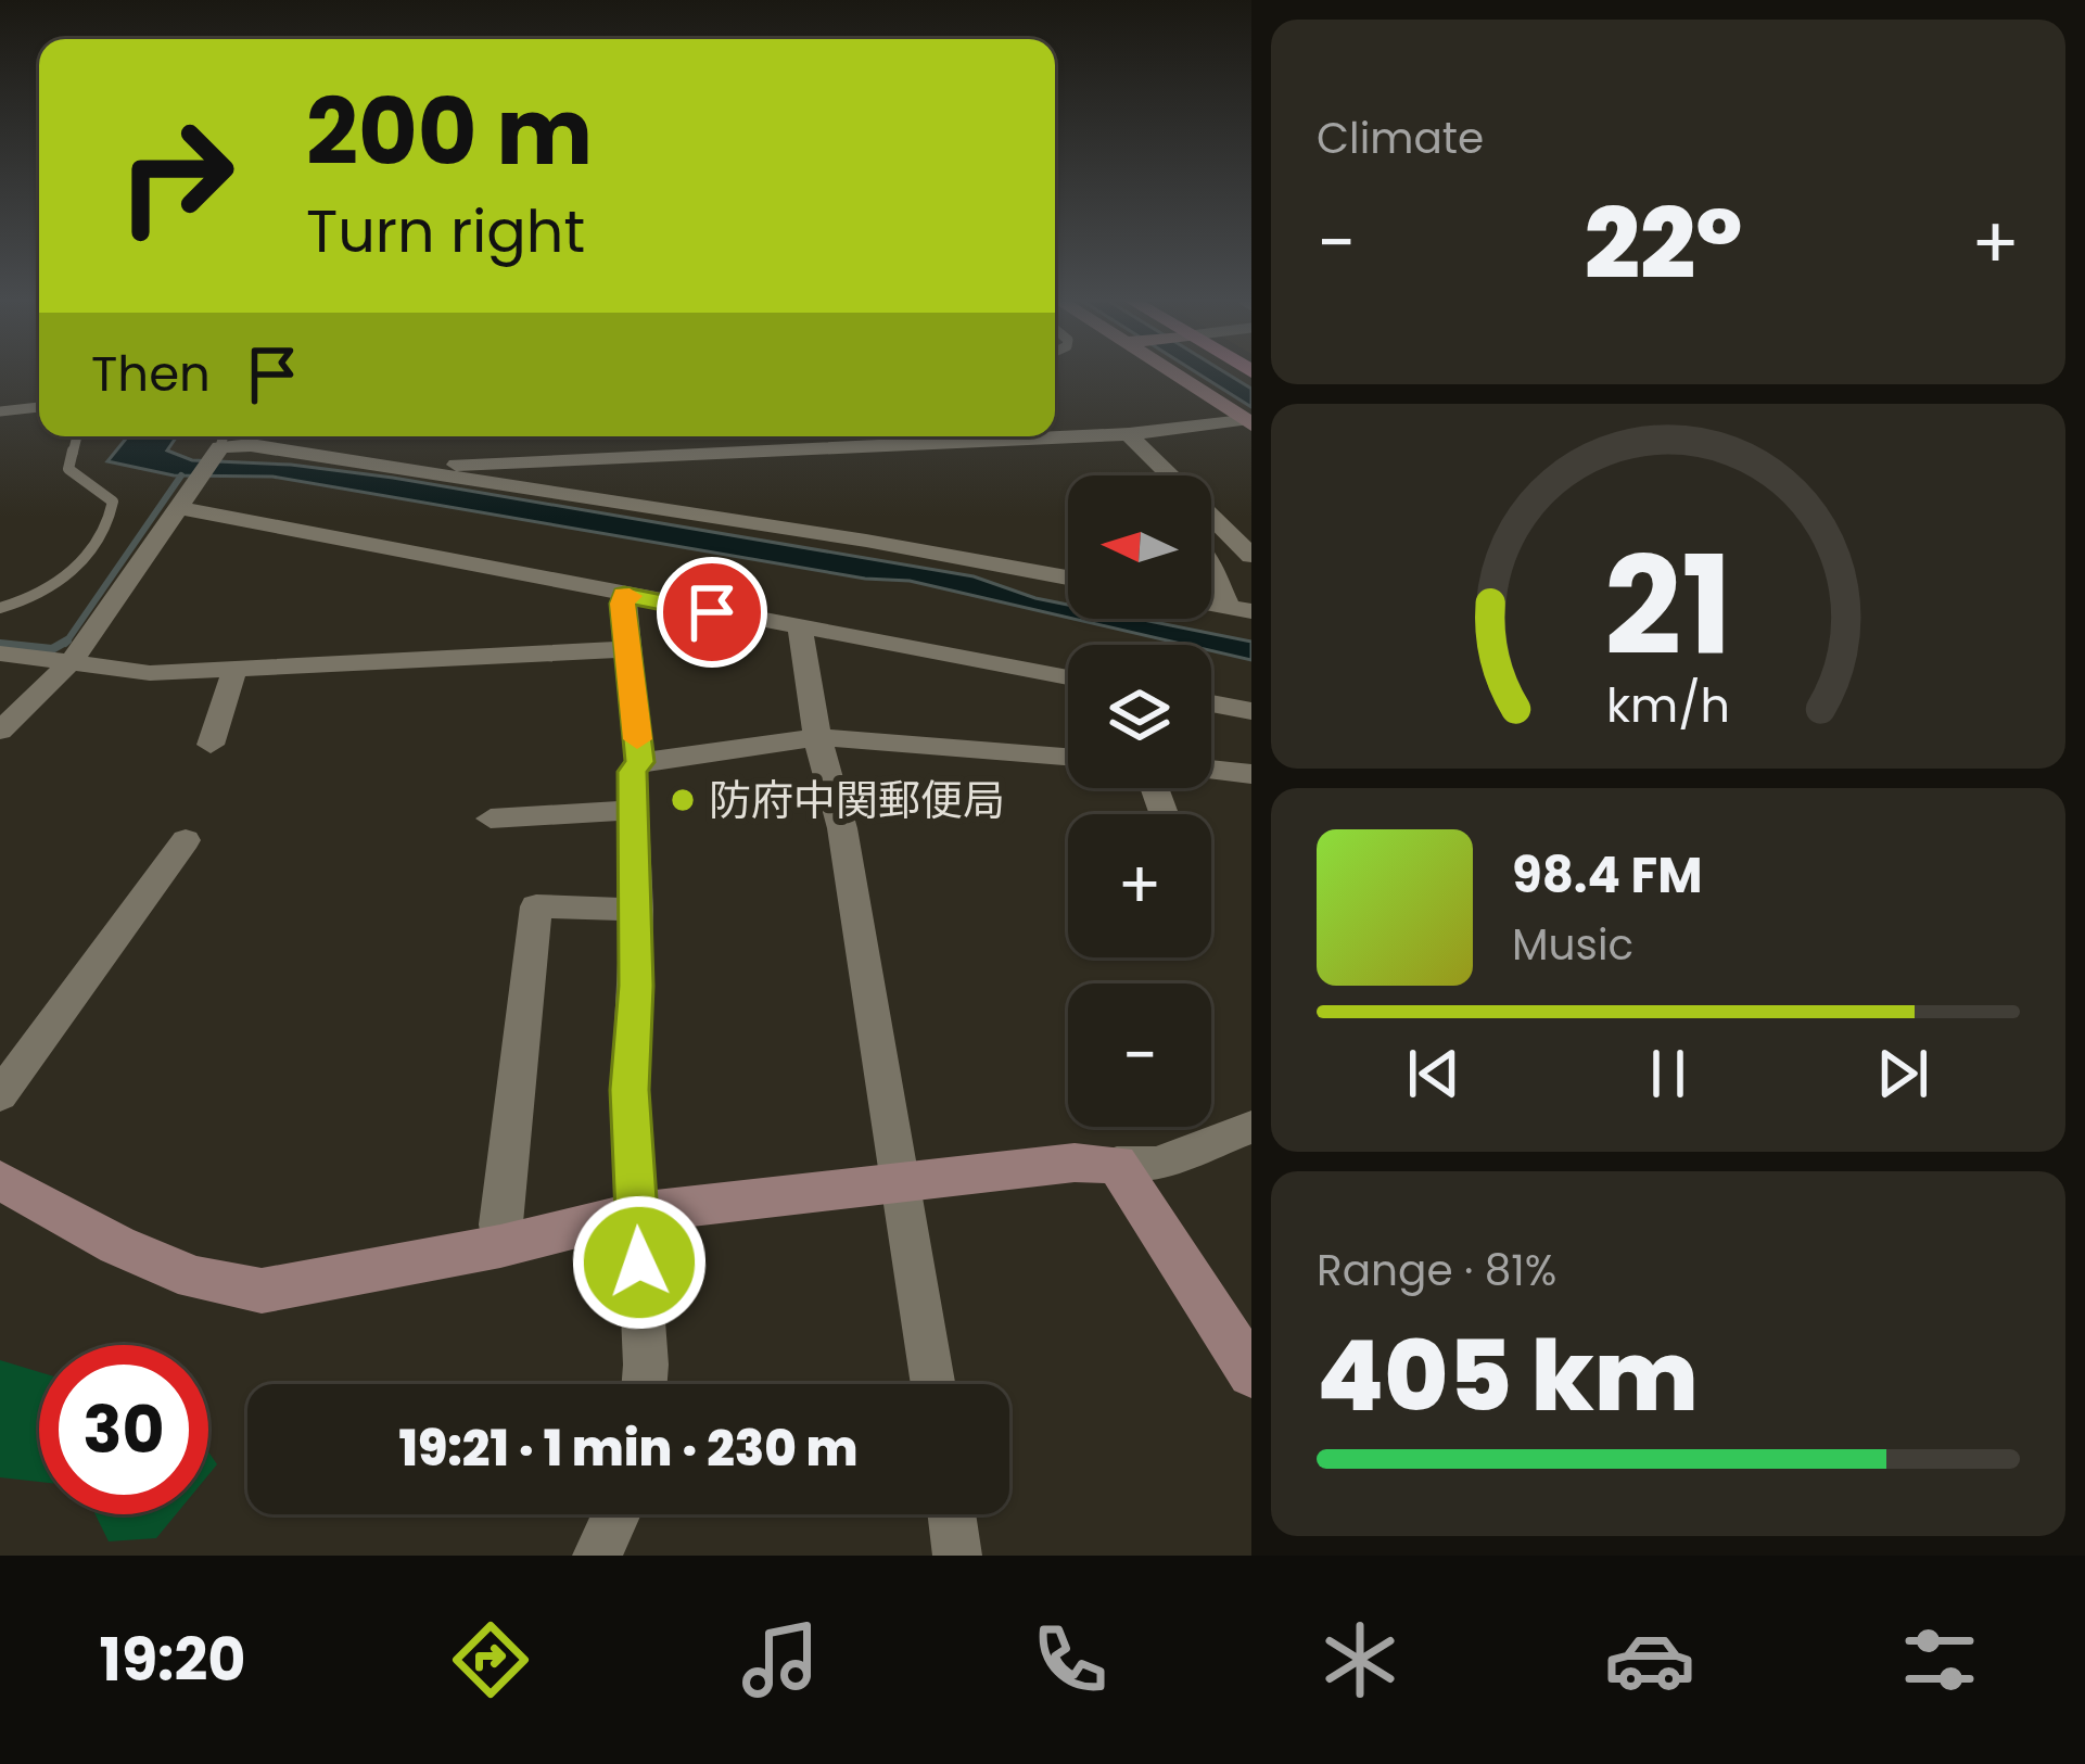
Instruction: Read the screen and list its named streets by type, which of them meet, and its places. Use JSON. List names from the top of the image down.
{
  "places": ["防府中関郵便局"],
  "north": "left",
  "page": {
    "tile": [
      "Climate",
      ["Range · 81%", "405 km"]
    ],
    "turn": ["200 m", "Turn right"],
    "heat": ["−", "22°", "+"],
    "then": "Then",
    "map_buttons": ["+", "−"],
    "song": ["98.4 FM", "Music"],
    "limit": "30",
    "trip": "19:21 · 1 min · 230 m",
    "tabs": "19:20",
    "gauge": ["21", "km/h"]
  }
}
